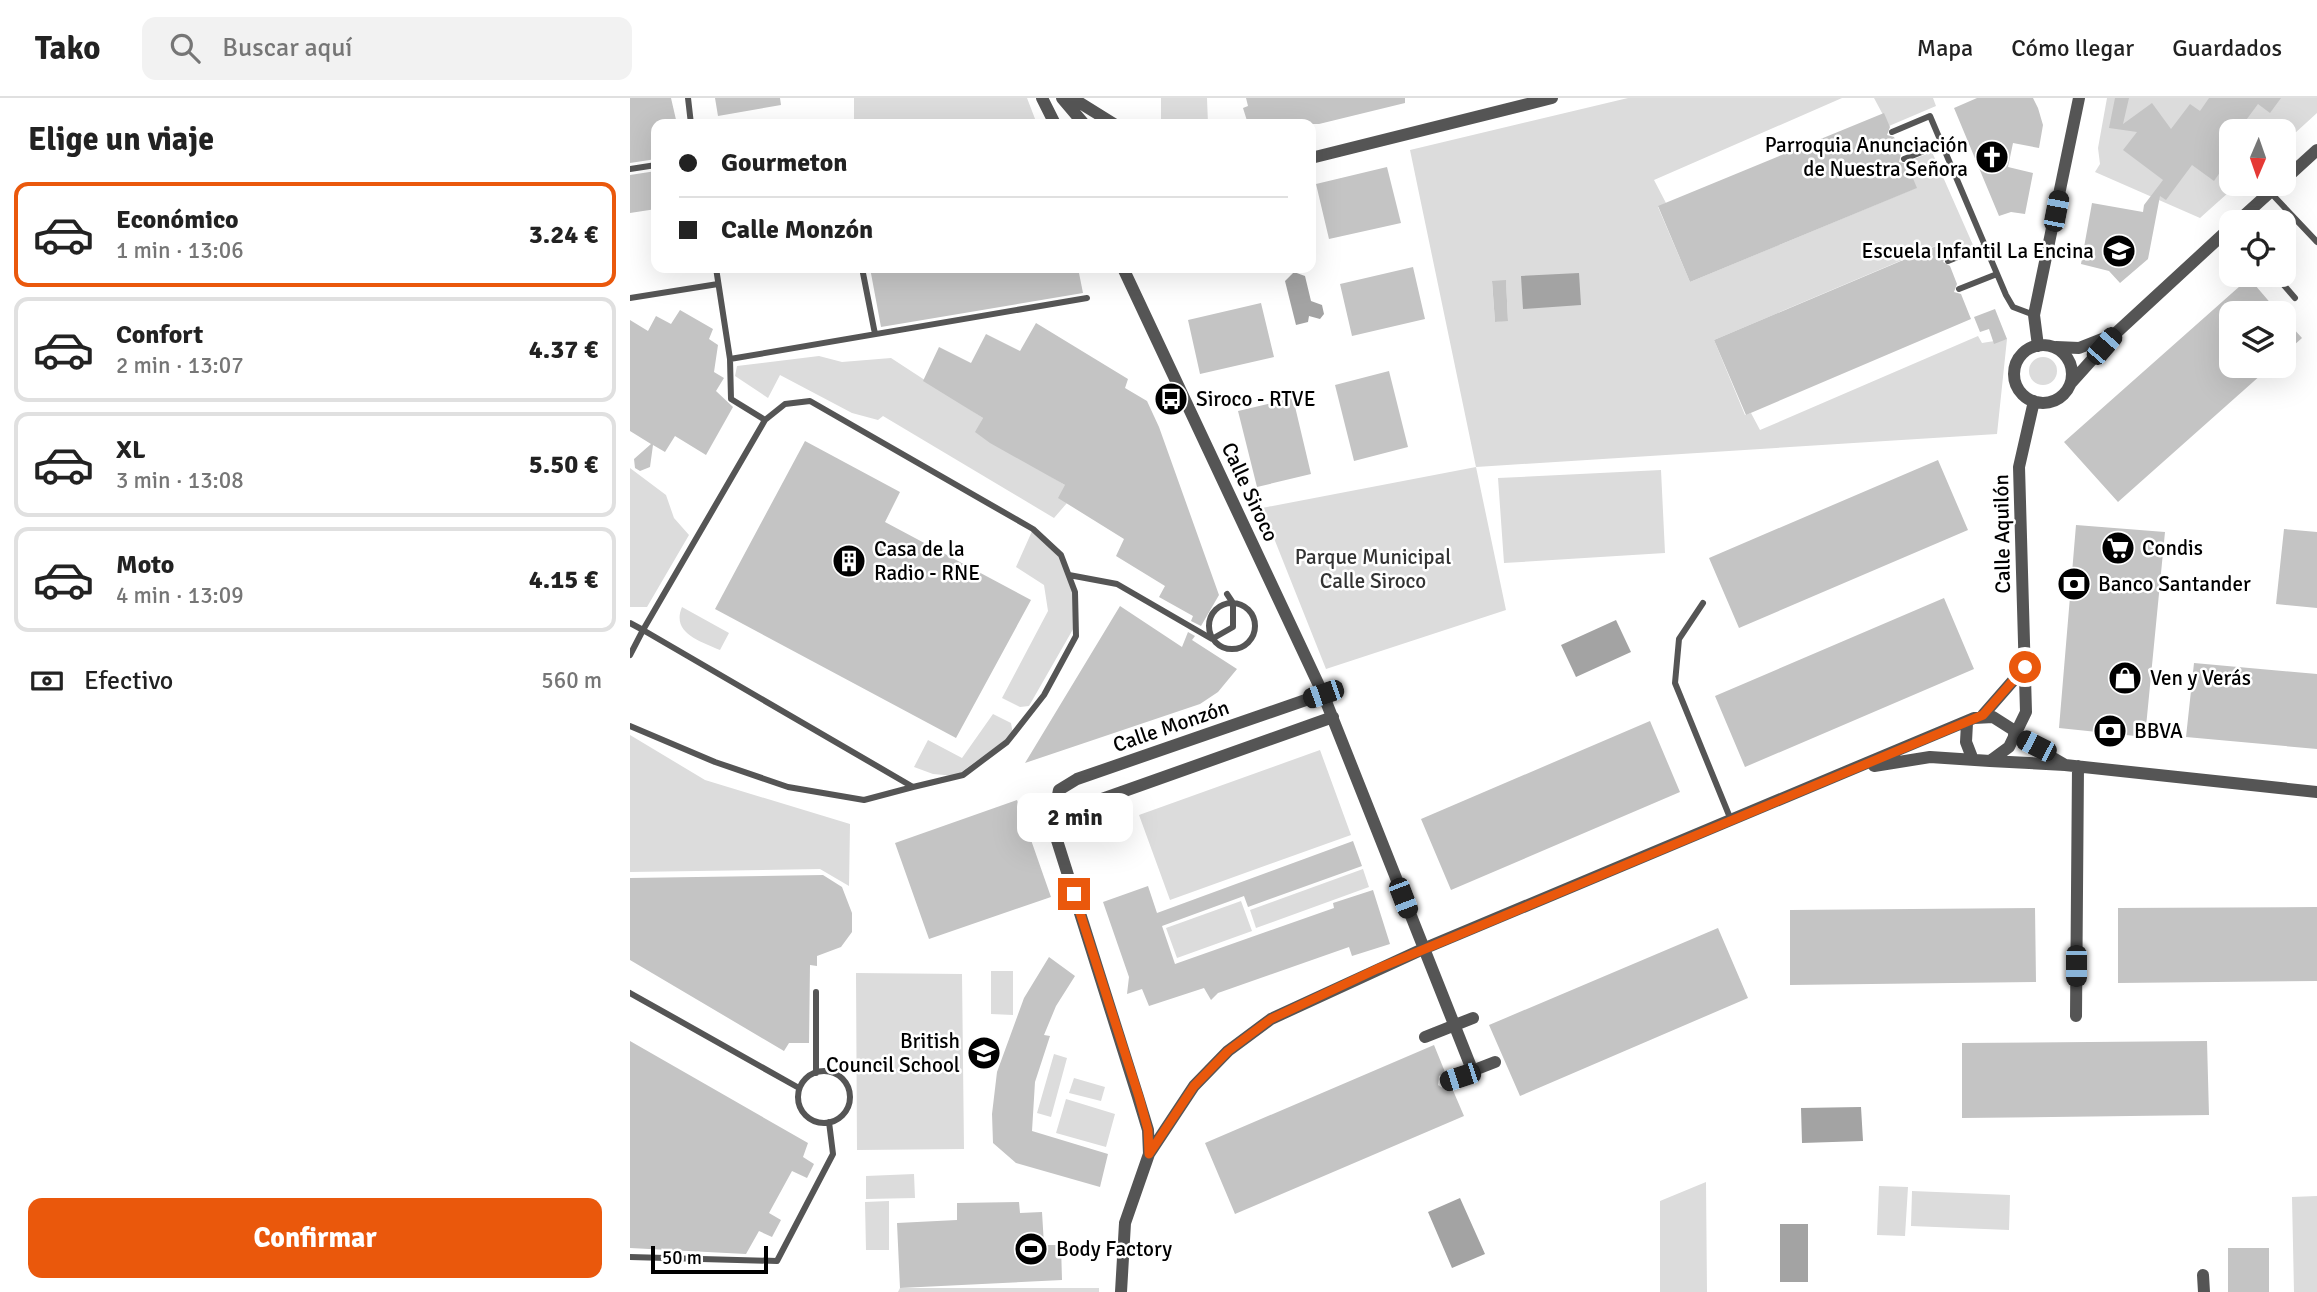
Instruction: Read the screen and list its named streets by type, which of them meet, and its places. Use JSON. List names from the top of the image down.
{
  "streets": {
    "street": ["Calle Siroco", "Calle Aquilón", "Calle Monzón"]
  },
  "crossings": [
    ["Calle Siroco", "Calle Monzón"]
  ],
  "parks": ["Parque Municipal Calle Siroco"],
  "places": {
    "church": ["Parroquia Anunciación de Nuestra Señora"],
    "school or university": ["Escuela Infantil La Encina", "British Council School"],
    "bus stop": ["Siroco - RTVE"],
    "supermarket": ["Condis"],
    "building": ["Casa de la Radio - RNE"],
    "bank": ["Banco Santander", "BBVA"],
    "shop": ["Ven y Verás"],
    "sports": ["Body Factory"]
  },
  "scale_bar": "50 m",
  "north": "bottom",
  "page": {
    "header": "Tako",
    "search": "Buscar aquí",
    "nav": ["Mapa", "Cómo llegar", "Guardados"],
    "heading": "Elige un viaje",
    "banner": ["Gourmeton", "Calle Monzón"],
    "list": [
      {
        "name": "Económico",
        "note": "1 min · 13:06",
        "value": "3.24 €"
      },
      {
        "name": "Confort",
        "note": "2 min · 13:07",
        "value": "4.37 €"
      },
      {
        "name": "XL",
        "note": "3 min · 13:08",
        "value": "5.50 €"
      },
      {
        "name": "Moto",
        "note": "4 min · 13:09",
        "value": "4.15 €"
      }
    ],
    "pay": ["Efectivo", "560 m"],
    "bubble": "2 min",
    "buttons": "Confirmar",
    "scale": "50 m"
  }
}
